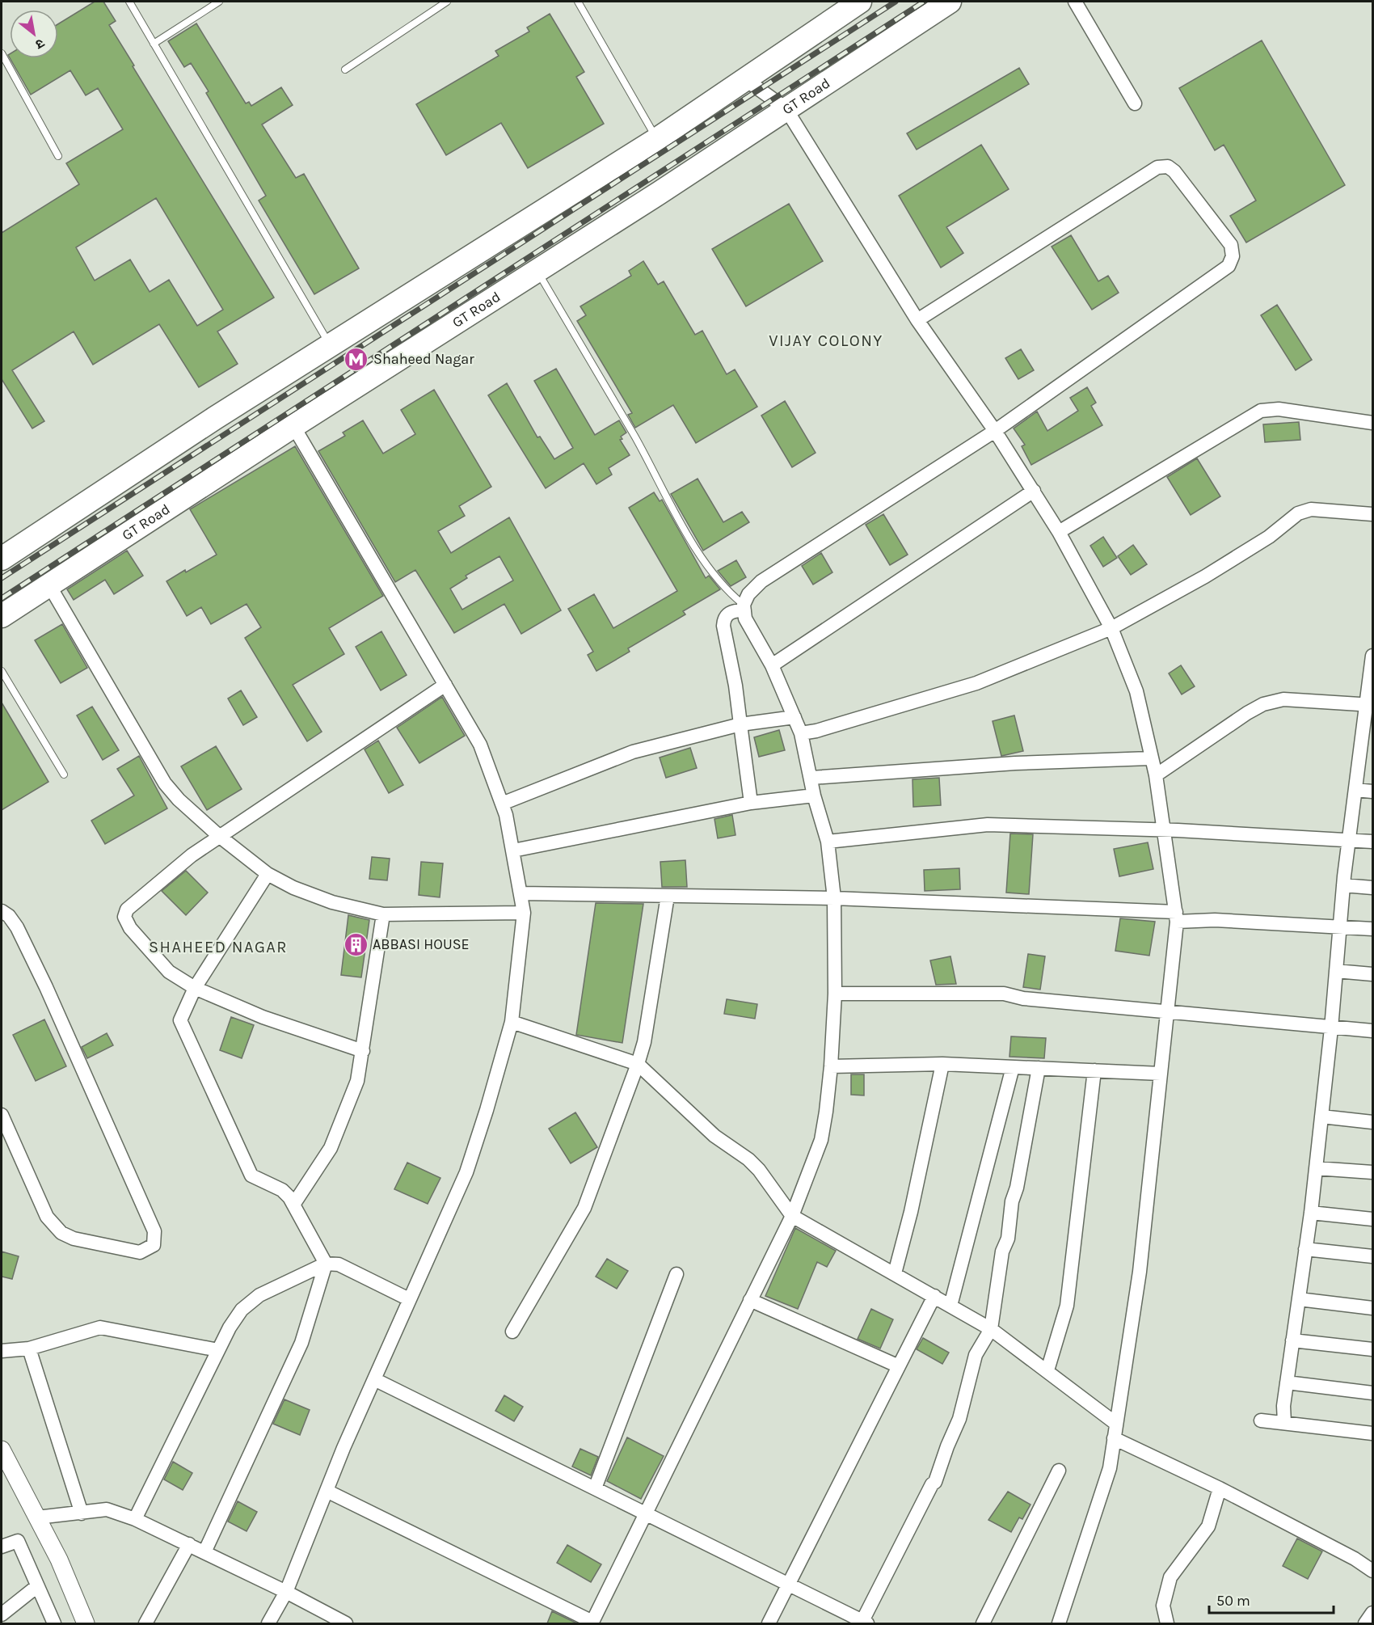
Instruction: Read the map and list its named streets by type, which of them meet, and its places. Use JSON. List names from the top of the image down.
{
  "streets": {
    "highway": ["GT Road"]
  },
  "districts": ["VIJAY COLONY", "SHAHEED NAGAR"],
  "places": {
    "metro station": ["Shaheed Nagar"],
    "building": ["ABBASI HOUSE"]
  },
  "scale_bar": "50 m",
  "north": "bottom right"
}
